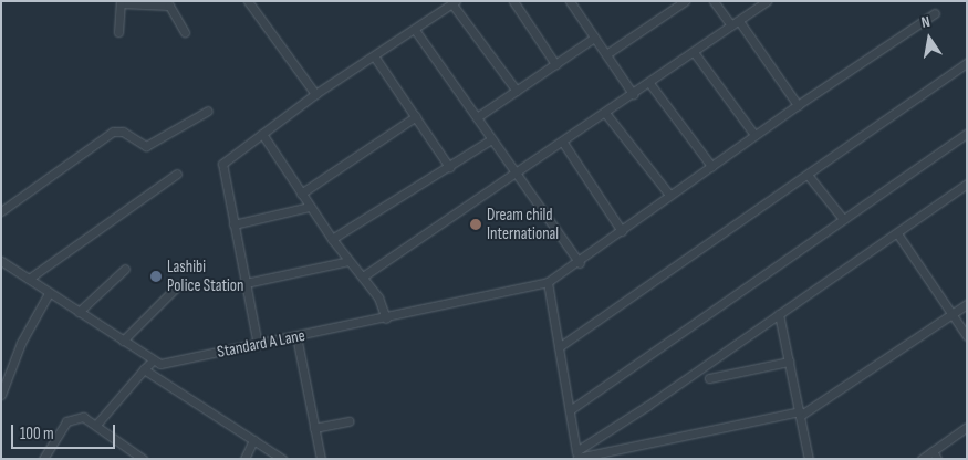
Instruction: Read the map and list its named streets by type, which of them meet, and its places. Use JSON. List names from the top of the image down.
{
  "streets": {
    "street": ["Standard A Lane"]
  },
  "places": ["Dream child International", "Lashibi Police Station"],
  "scale_bar": "100 m",
  "north": "top"
}
